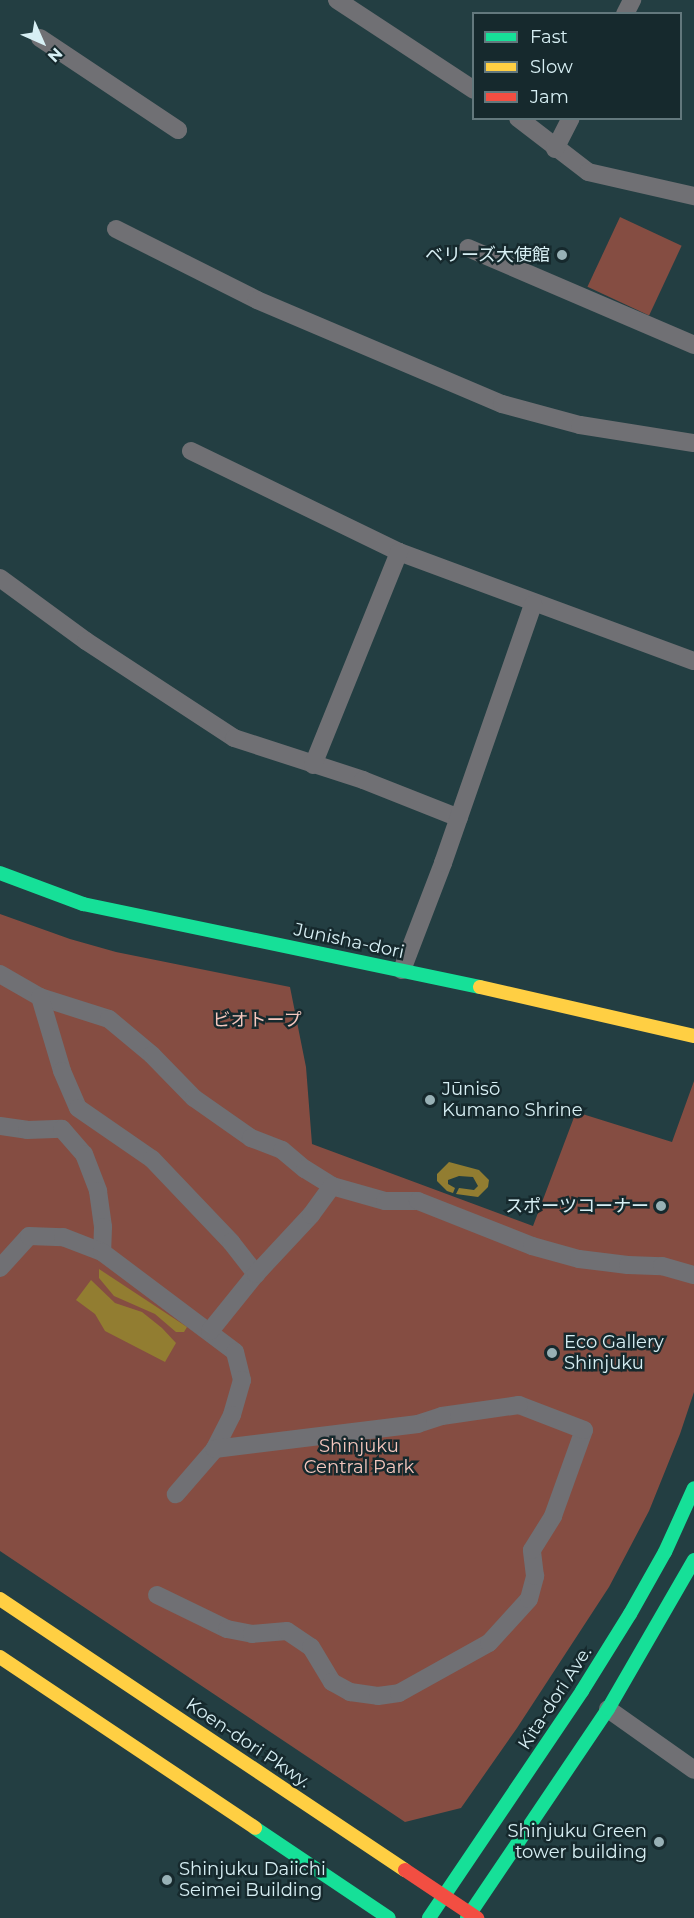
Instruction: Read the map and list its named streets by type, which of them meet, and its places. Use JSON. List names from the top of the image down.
{
  "streets": {
    "main road": ["Junisha-dori", "Kita-dori Ave.", "Koen-dori Pkwy."]
  },
  "crossings": [
    ["Kita-dori Ave.", "Koen-dori Pkwy."]
  ],
  "parks": ["ビオトープ", "Shinjuku Central Park"],
  "places": [
    "ベリーズ大使館",
    "Jūnisō Kumano Shrine",
    "スポーツコーナー",
    "Eco Gallery Shinjuku",
    "Shinjuku Green tower building",
    "Shinjuku Daiichi Seimei Building"
  ],
  "legend": ["Fast", "Slow", "Jam"],
  "north": "bottom right"
}
